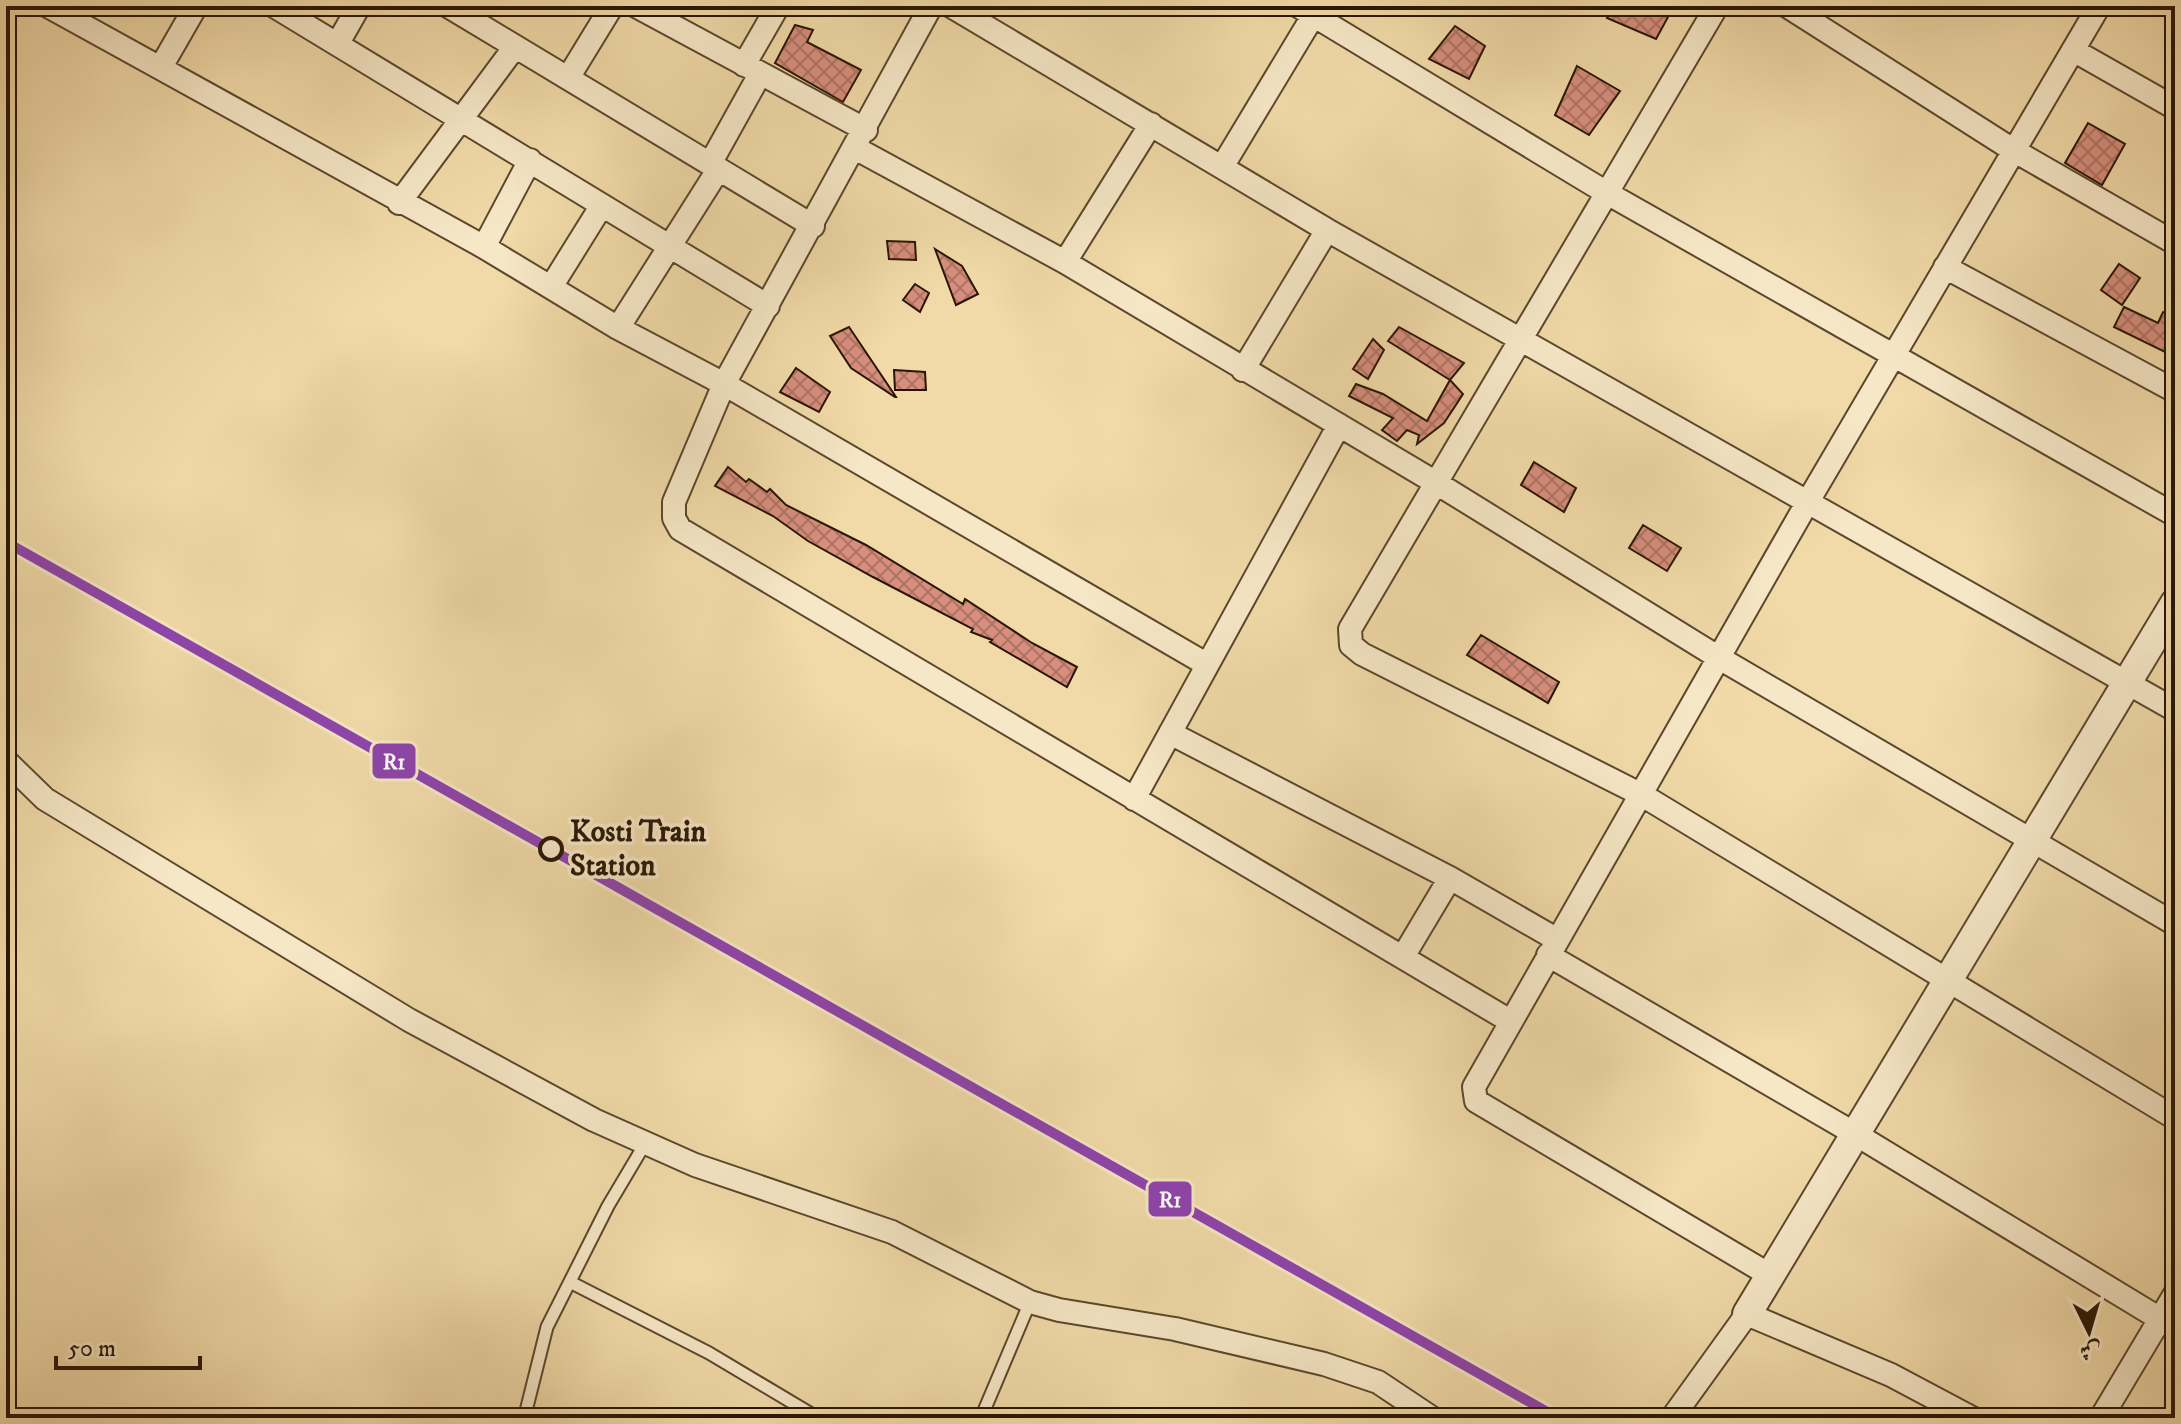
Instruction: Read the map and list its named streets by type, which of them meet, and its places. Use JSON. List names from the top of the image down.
{
  "places": ["Kosti Train Station"],
  "lines": ["transit line R1"],
  "scale_bar": "50 m",
  "north": "bottom"
}
